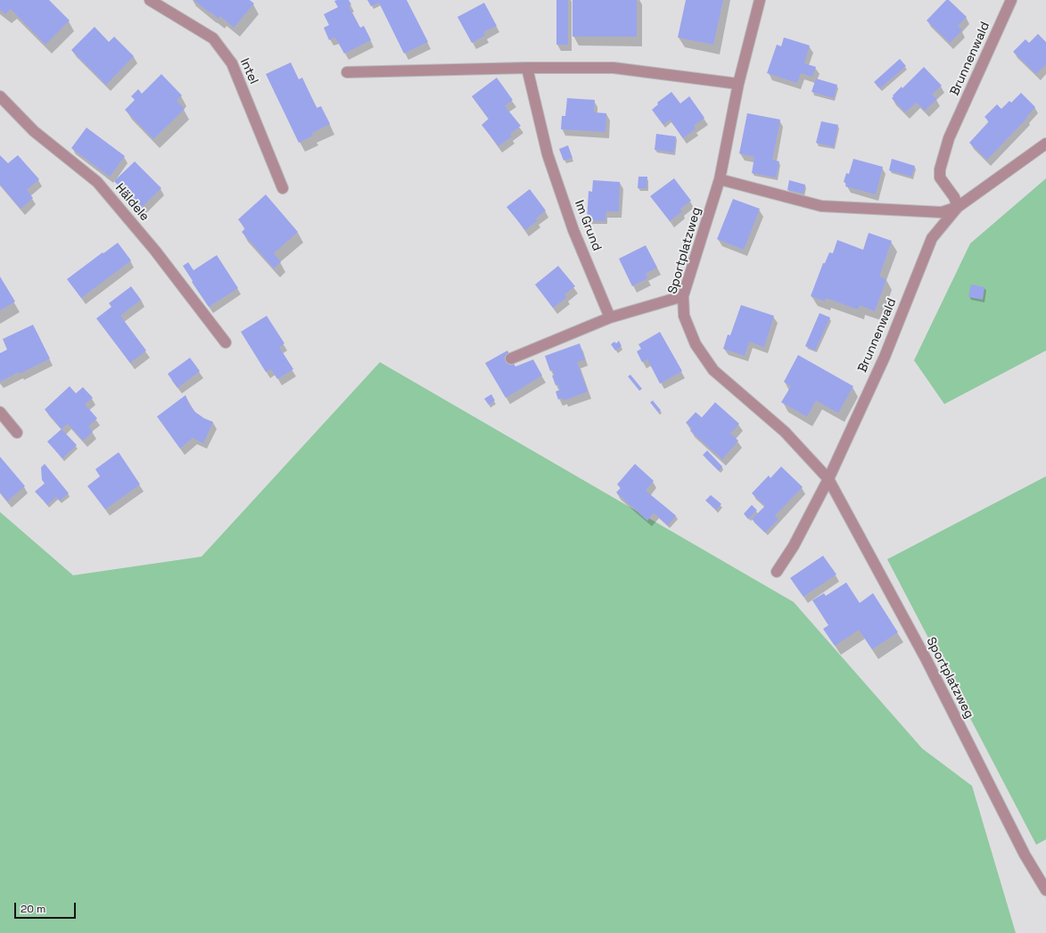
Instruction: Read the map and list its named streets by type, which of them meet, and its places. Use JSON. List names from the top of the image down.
{
  "streets": {
    "street": [
      "Brunnenwald",
      "Intel",
      "Häldele",
      "Im Grund",
      "Sportplatzweg"
    ]
  },
  "crossings": [
    ["Brunnenwald", "Sportplatzweg"]
  ],
  "scale_bar": "20 m"
}
